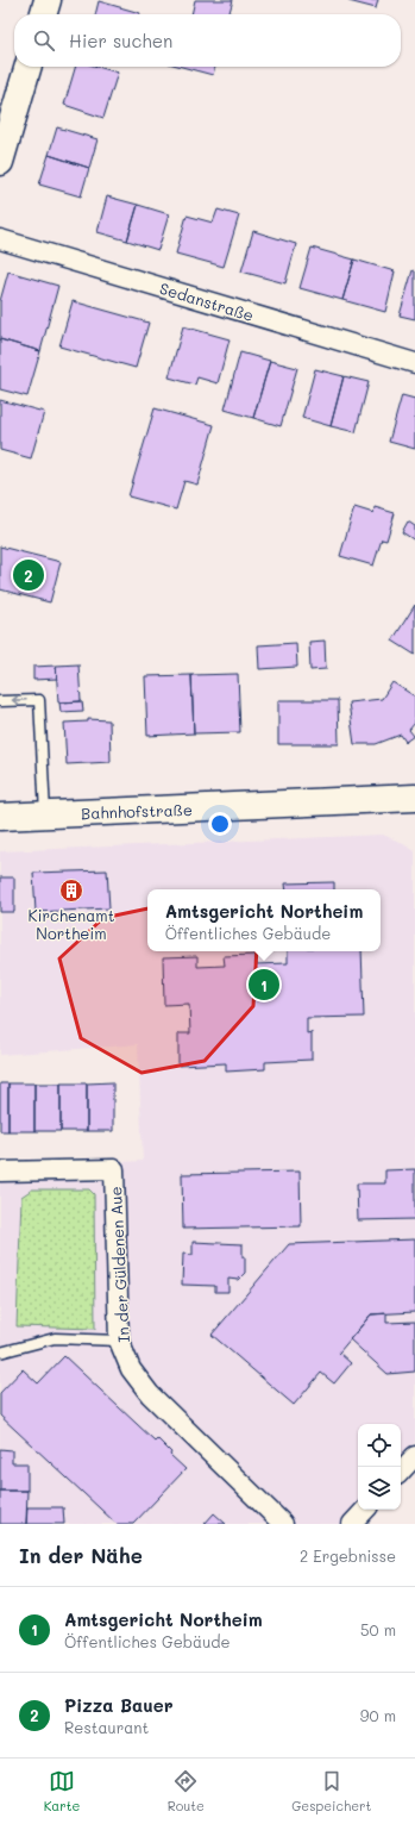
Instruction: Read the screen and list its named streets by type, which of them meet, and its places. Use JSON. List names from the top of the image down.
{
  "streets": {
    "main road": ["Bahnhofstraße"],
    "street": ["Sedanstraße", "In der Güldenen Aue"]
  },
  "places": {
    "building": ["Kirchenamt Northeim"]
  },
  "page": {
    "search": "Hier suchen",
    "pins": ["2", "1"],
    "popup": ["Amtsgericht Northeim", "Öffentliches Gebäude"],
    "heading": ["In der Nähe", "2 Ergebnisse"],
    "list": [
      {
        "mark": "1",
        "name": "Amtsgericht Northeim",
        "note": "Öffentliches Gebäude",
        "value": "50 m"
      },
      {
        "mark": "2",
        "name": "Pizza Bauer",
        "note": "Restaurant",
        "value": "90 m"
      }
    ],
    "nav": ["Karte", "Route", "Gespeichert"]
  }
}
